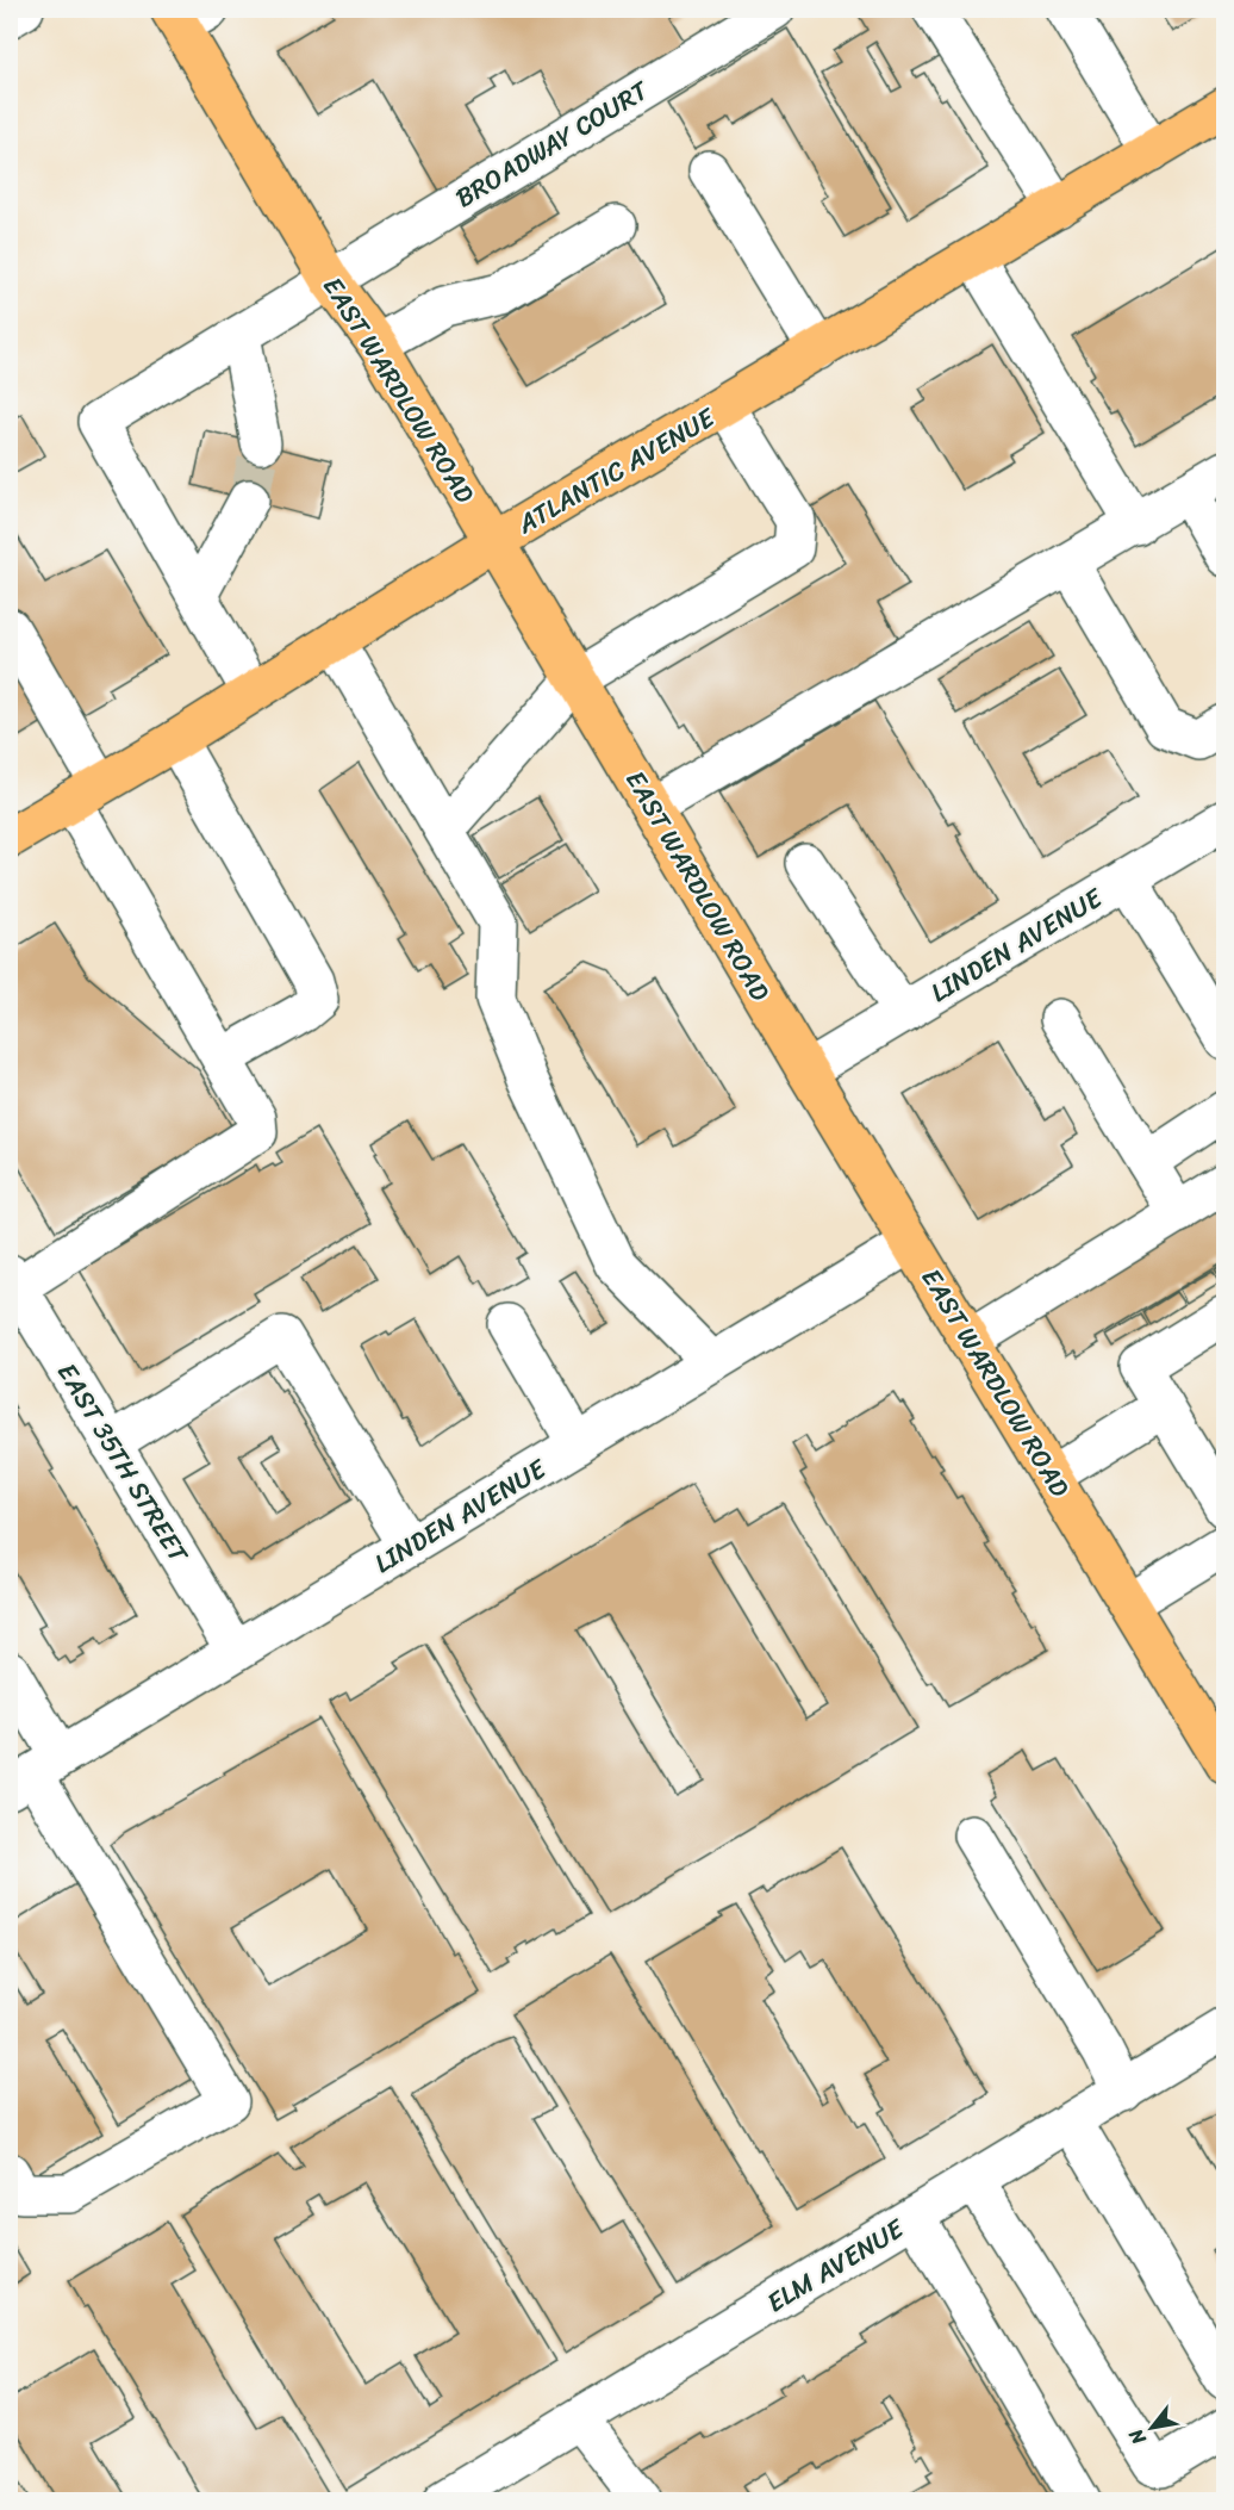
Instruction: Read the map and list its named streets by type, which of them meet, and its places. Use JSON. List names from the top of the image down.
{
  "streets": {
    "main road": ["EAST WARDLOW ROAD", "ATLANTIC AVENUE"],
    "street": [
      "BROADWAY COURT",
      "LINDEN AVENUE",
      "EAST 35TH STREET",
      "ELM AVENUE"
    ]
  },
  "crossings": [
    ["BROADWAY COURT", "EAST WARDLOW ROAD"],
    ["EAST WARDLOW ROAD", "ATLANTIC AVENUE"],
    ["EAST WARDLOW ROAD", "LINDEN AVENUE"],
    ["LINDEN AVENUE", "EAST 35TH STREET"]
  ],
  "north": "bottom left"
}
